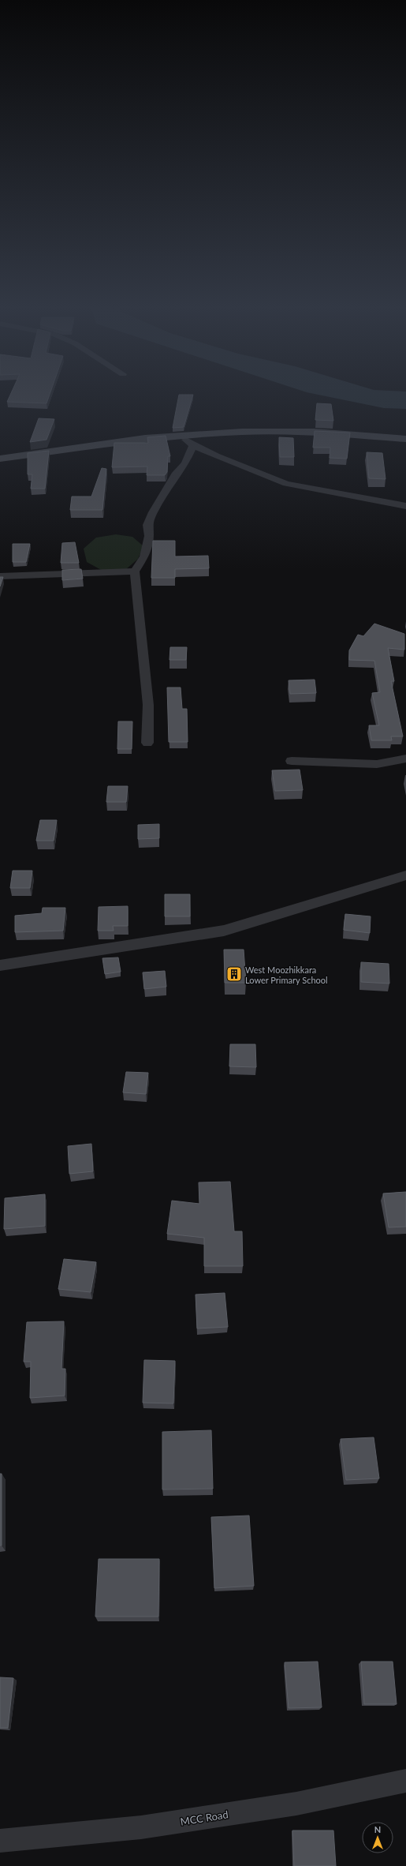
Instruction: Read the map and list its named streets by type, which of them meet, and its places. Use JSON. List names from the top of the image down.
{
  "streets": {
    "street": ["MCC Road"]
  },
  "places": {
    "building": ["West Moozhikkara Lower Primary School"]
  },
  "north": "top"
}
